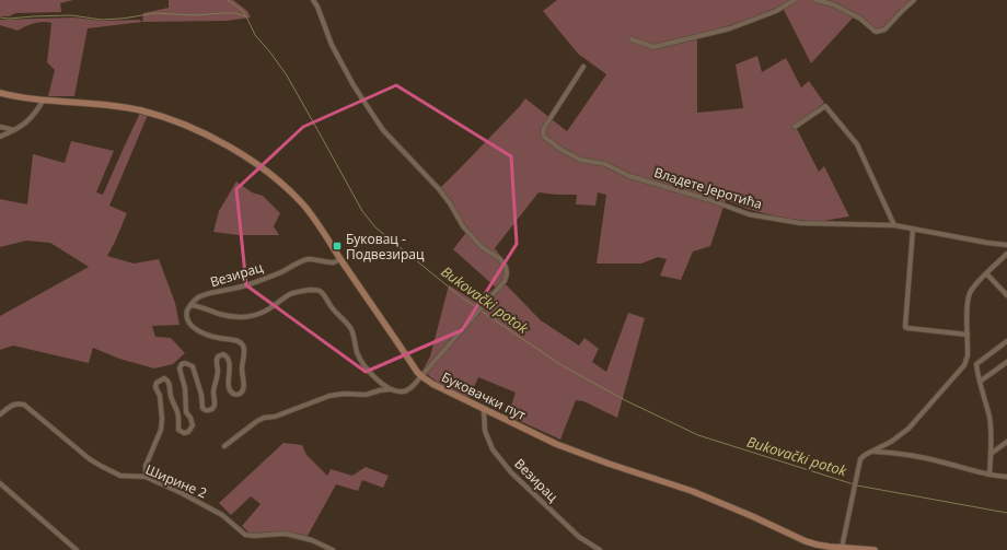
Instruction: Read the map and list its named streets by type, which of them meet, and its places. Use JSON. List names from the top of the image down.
{
  "streets": {
    "street": [
      "Владете Јеротића",
      "Везирац",
      "Буковачки пут",
      "Ширине 2"
    ]
  },
  "crossings": [
    ["Везирац", "Буковачки пут"]
  ],
  "water": ["Bukovački potok"],
  "places": {
    "transit": ["Буковац - Подвезирац"]
  }
}
